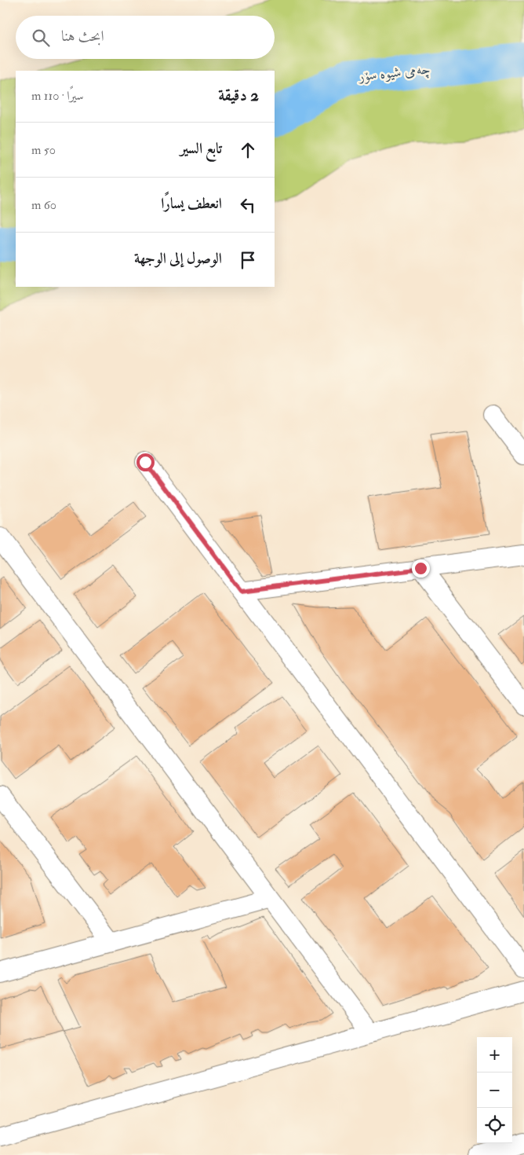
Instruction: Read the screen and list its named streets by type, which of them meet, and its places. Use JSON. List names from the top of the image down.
{
  "water": ["چەمی شیوە سۆر"],
  "page": {
    "search": "ابحث هنا",
    "heading": ["2 دقيقة", "سيرًا · 110 m"],
    "list": [
      ["تابع السير", "50 m"],
      ["انعطف يسارًا", "60 m"],
      "الوصول إلى الوجهة"
    ],
    "map_buttons": ["+", "−"]
  }
}
